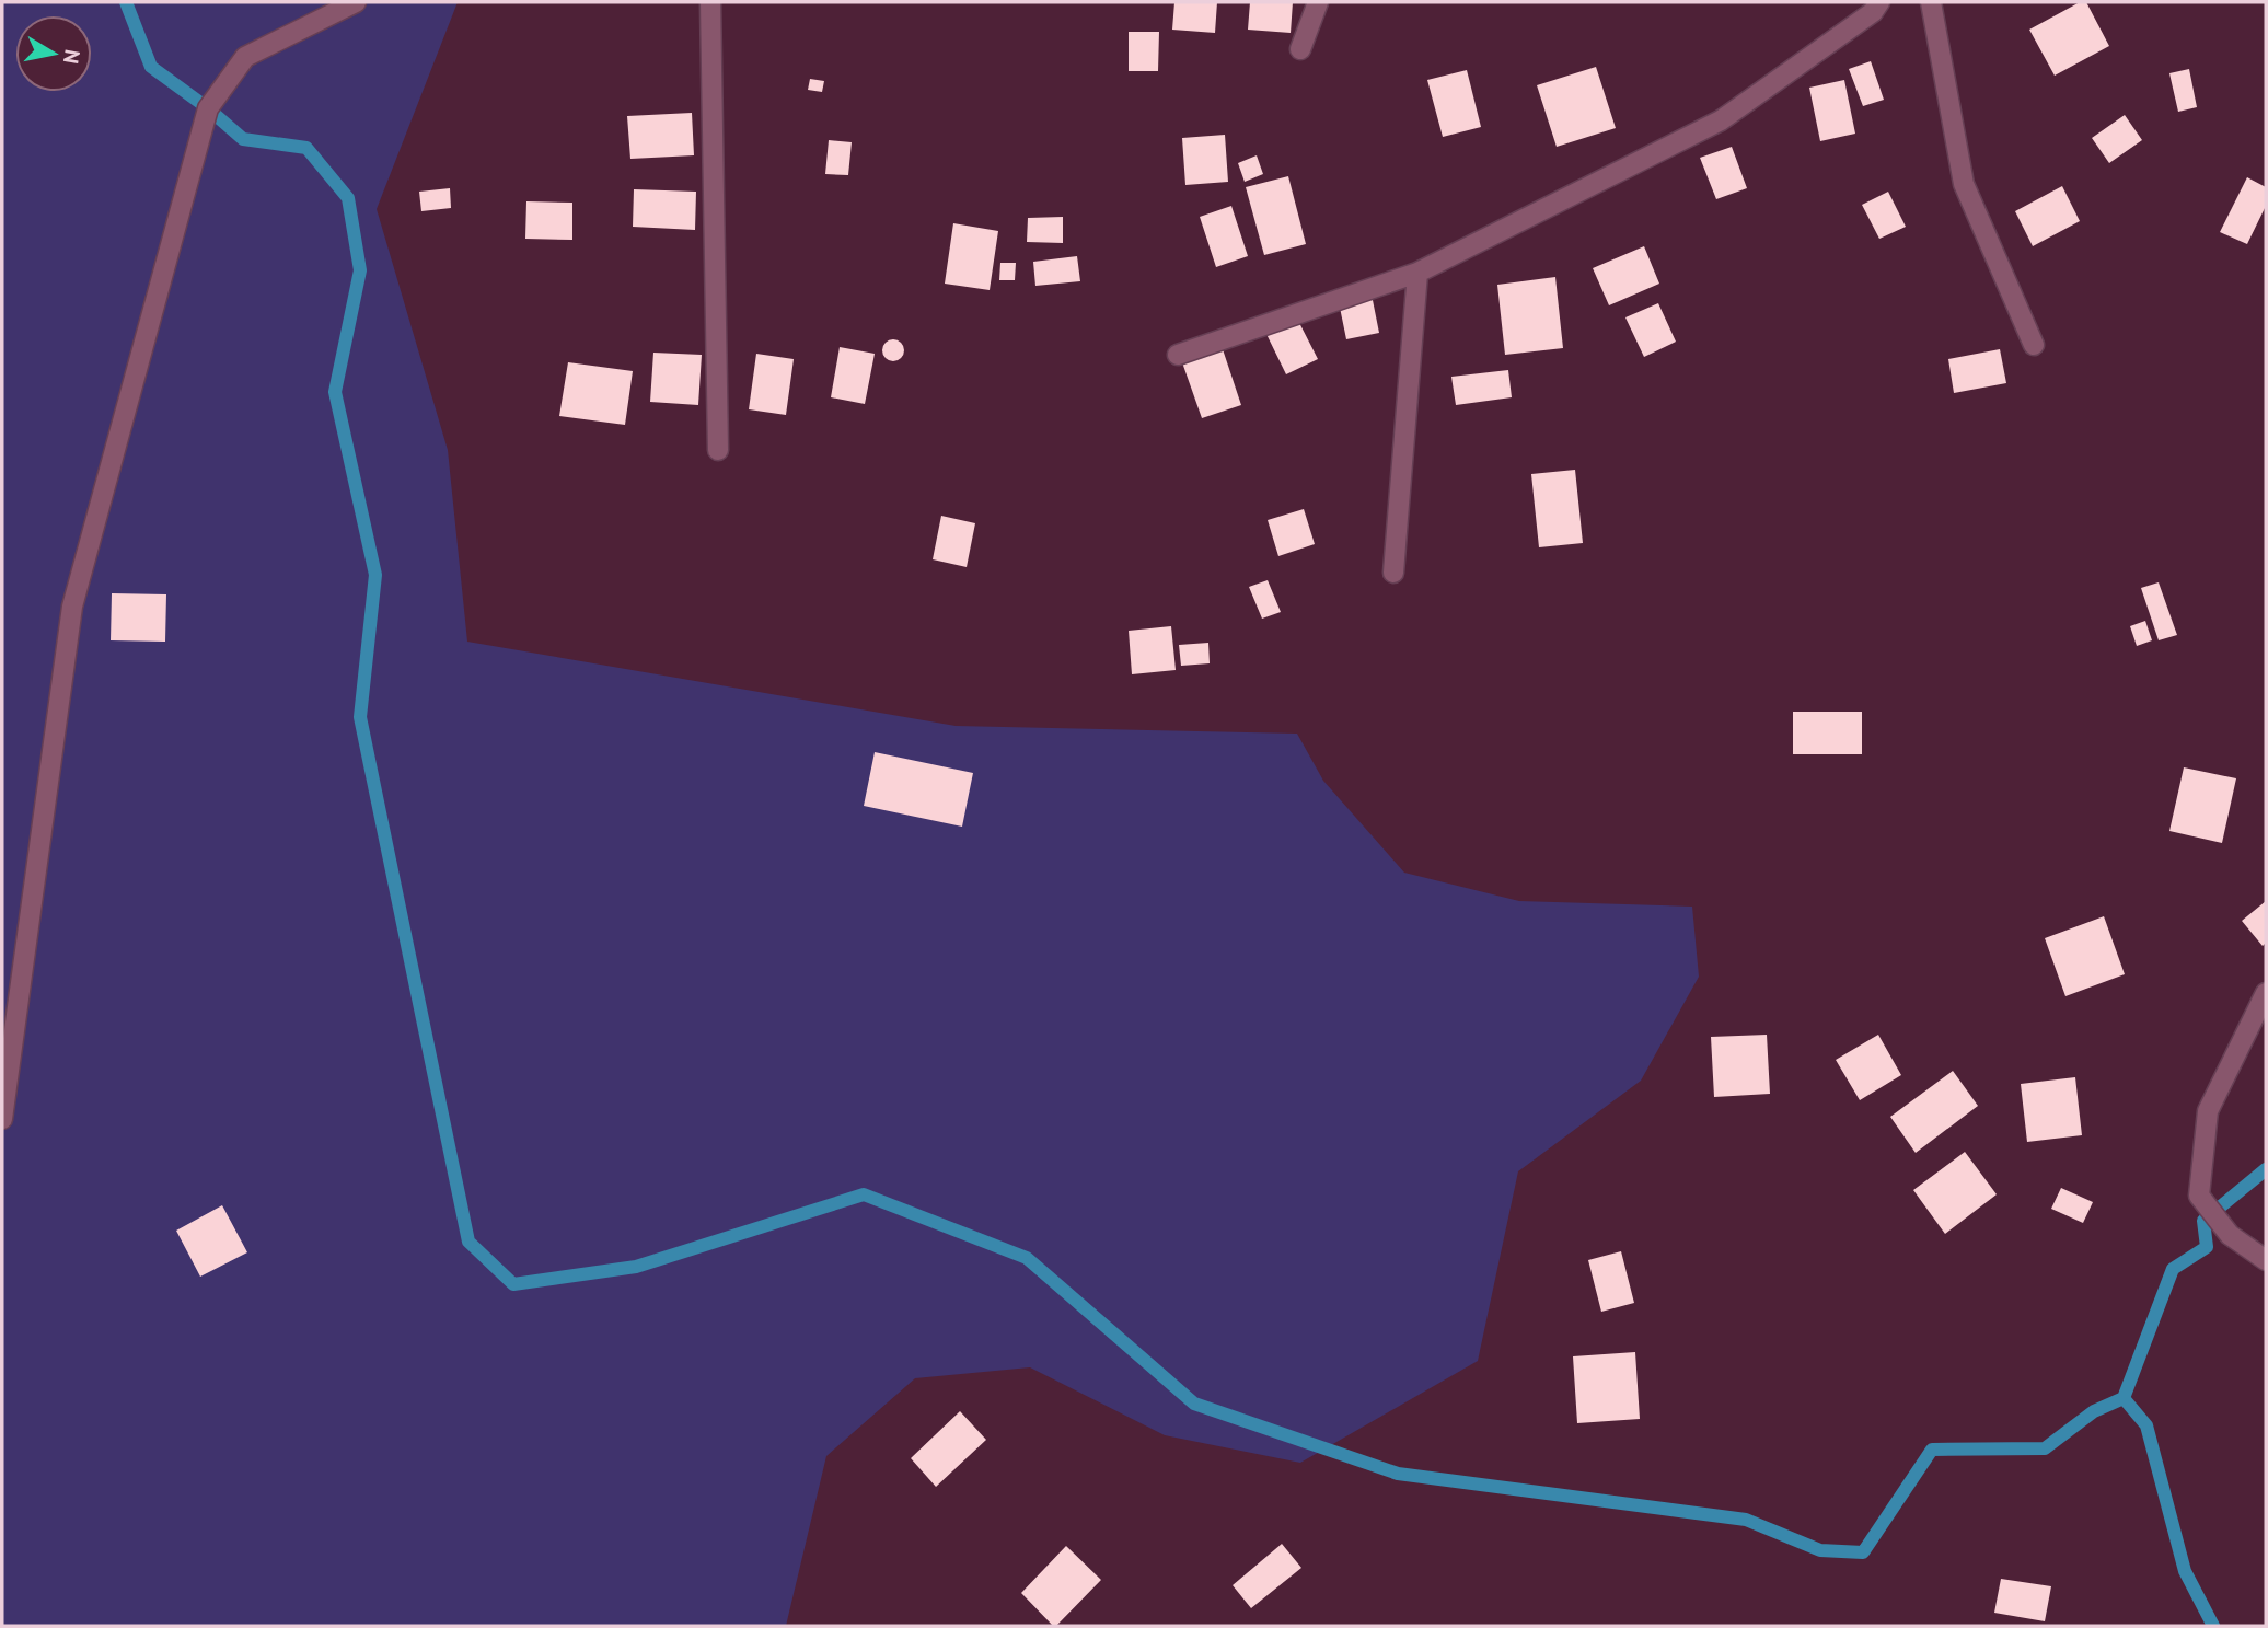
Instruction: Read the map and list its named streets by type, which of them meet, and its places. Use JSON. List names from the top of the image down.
{
  "north": "right"
}
